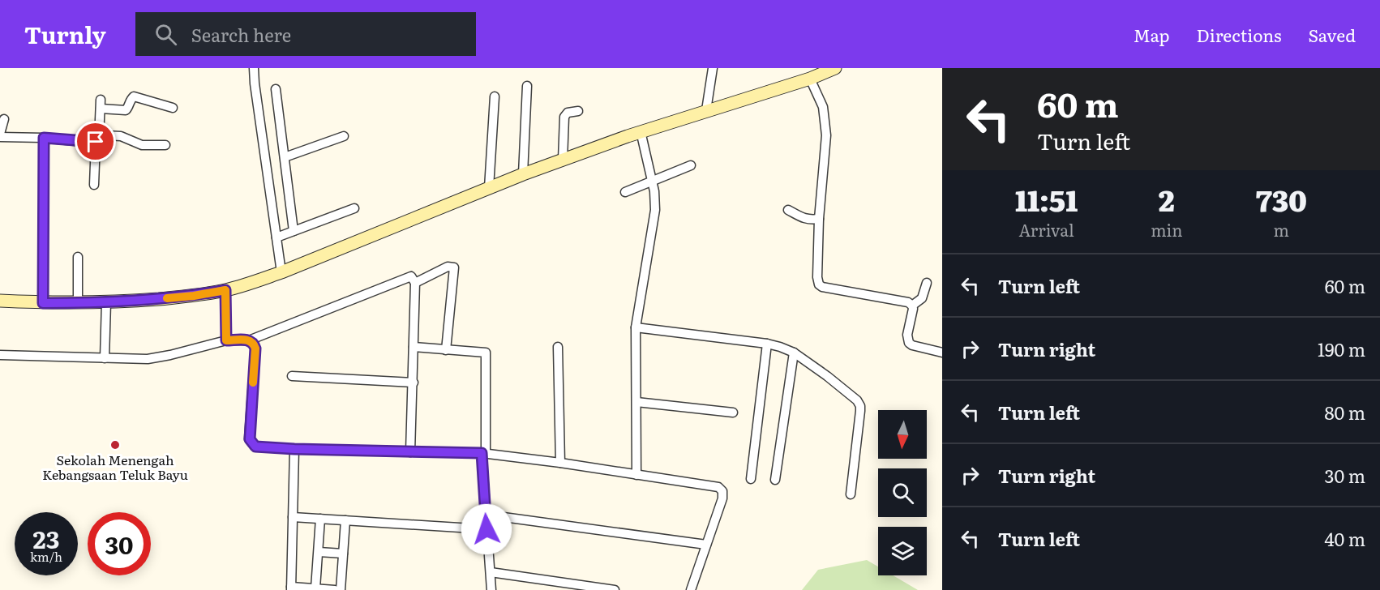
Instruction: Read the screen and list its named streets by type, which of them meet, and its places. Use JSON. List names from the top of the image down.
{
  "places": ["Sekolah Menengah Kebangsaan Teluk Bayu"],
  "north": "bottom",
  "page": {
    "header": "Turnly",
    "search": "Search here",
    "nav": ["Map", "Directions", "Saved"],
    "turn": ["60 m", "Turn left"],
    "eta": [
      "11:51",
      "Arrival",
      "2",
      "min",
      "730",
      "m"
    ],
    "list": [
      {
        "name": "Turn left",
        "value": "60 m"
      },
      {
        "name": "Turn right",
        "value": "190 m"
      },
      {
        "name": "Turn left",
        "value": "80 m"
      },
      {
        "name": "Turn right",
        "value": "30 m"
      },
      {
        "name": "Turn left",
        "value": "40 m"
      }
    ],
    "speed": "23 km/h",
    "limit": "30"
  }
}
